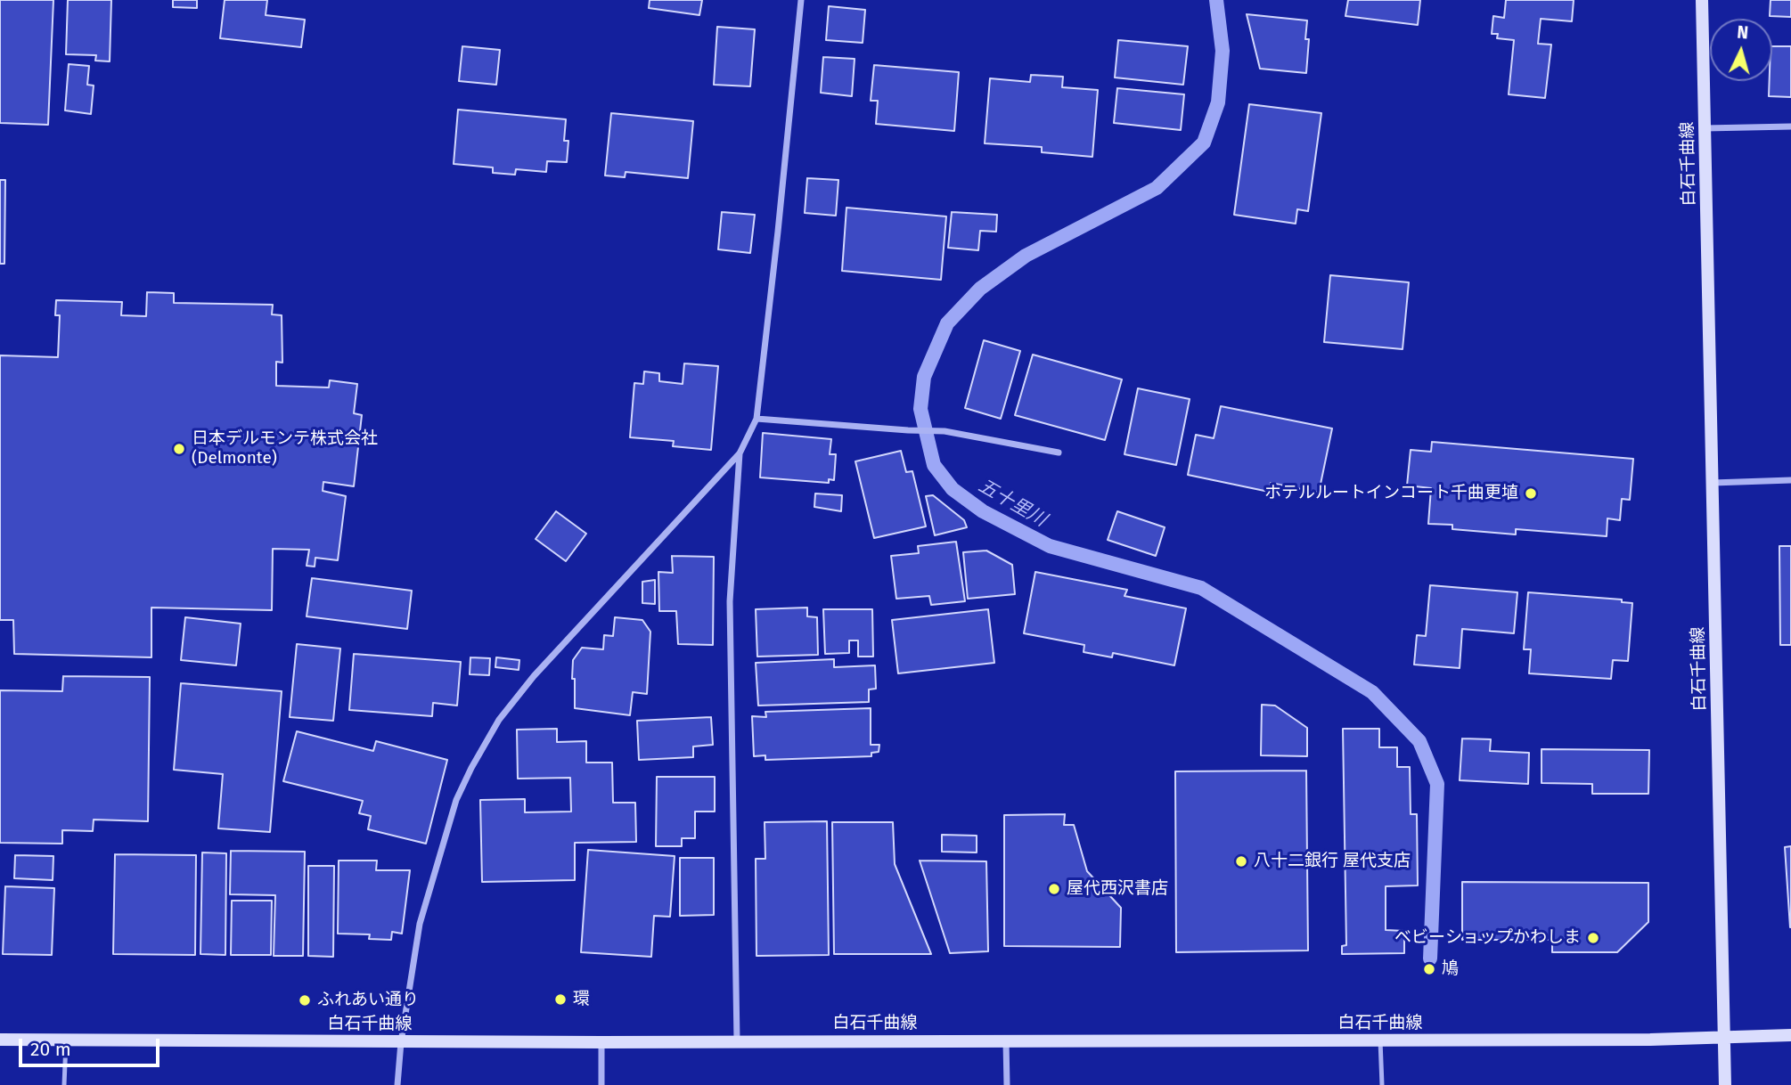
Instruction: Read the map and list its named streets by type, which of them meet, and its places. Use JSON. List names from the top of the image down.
{
  "streets": {
    "main road": ["白石千曲線"]
  },
  "water": ["五十里川"],
  "places": [
    "日本デルモンテ株式会社 (Delmonte)",
    "ホテルルートインコート千曲更埴",
    "八十二銀行 屋代支店",
    "屋代西沢書店",
    "ベビーショップかわしま",
    "鳩",
    "環",
    "ふれあい通り"
  ],
  "scale_bar": "20 m",
  "north": "top"
}
